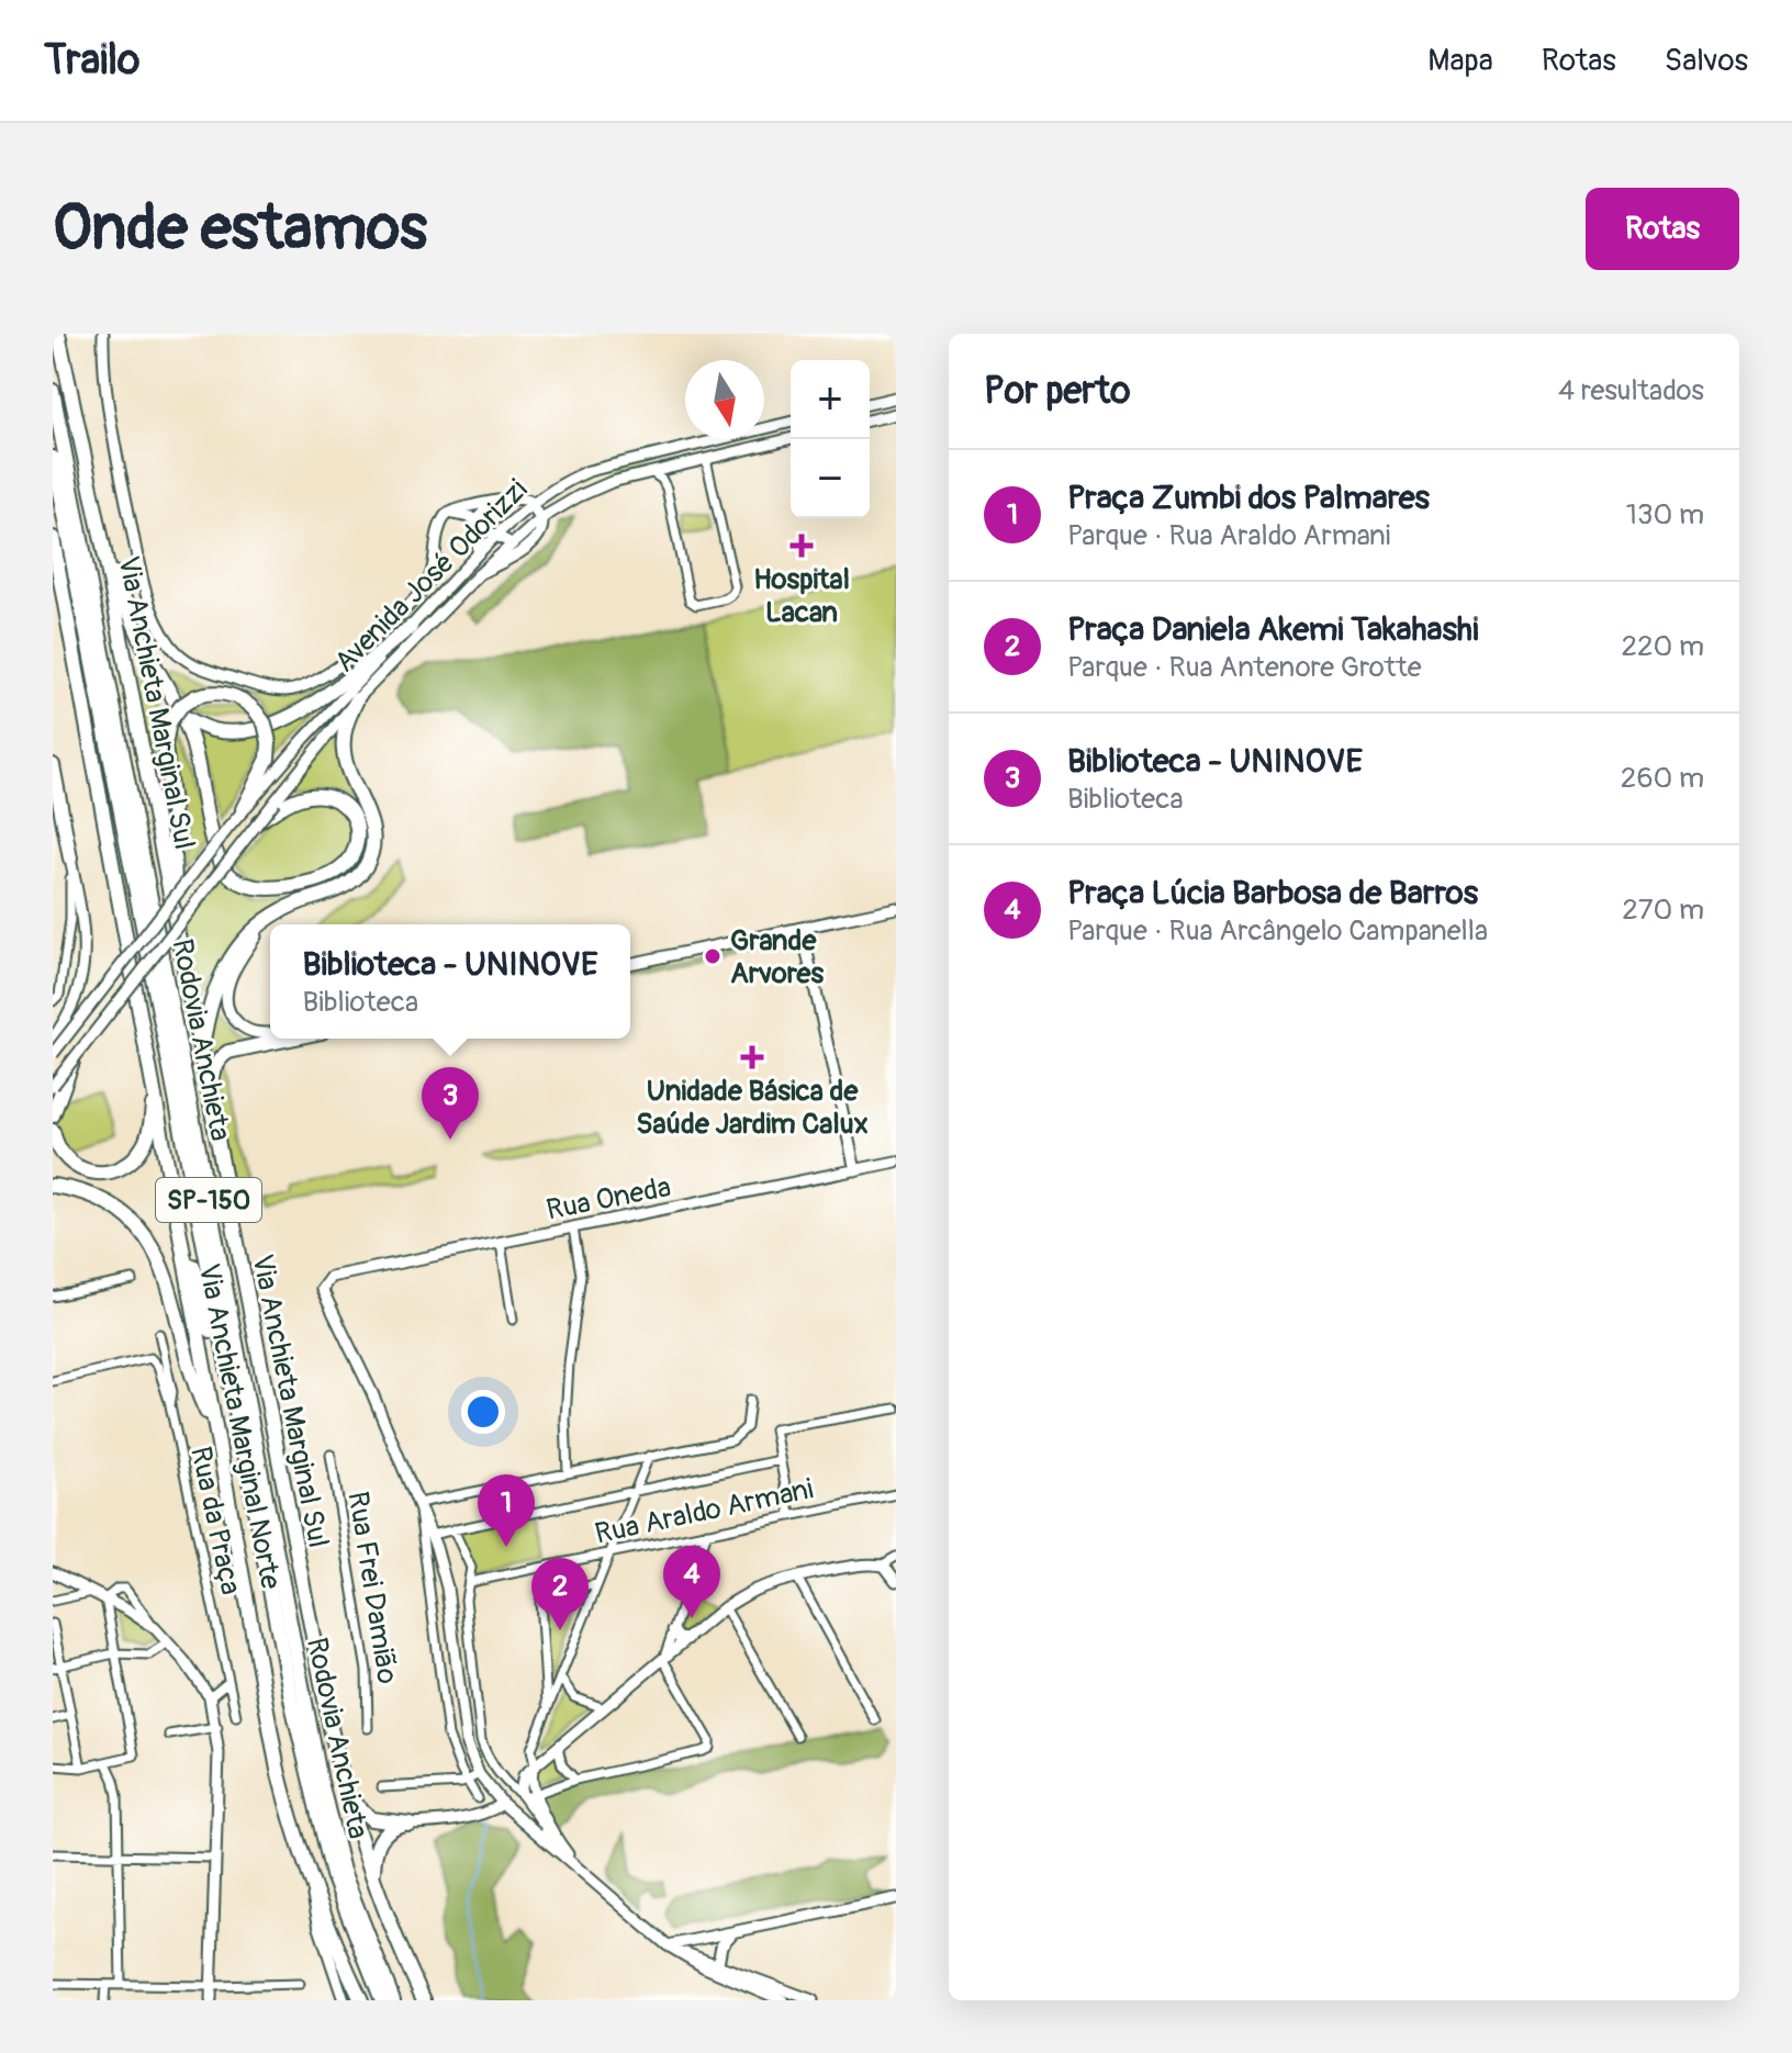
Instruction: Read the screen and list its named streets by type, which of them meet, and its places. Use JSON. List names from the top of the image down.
{
  "streets": {
    "highway": [
      "Via Anchieta Marginal Sul",
      "Rodovia Anchieta",
      "SP-150",
      "Via Anchieta Marginal Norte"
    ],
    "street": [
      "Avenida José Odorizzi",
      "Rua Oneda",
      "Rua Araldo Armani",
      "Rua da Praça",
      "Rua Frei Damião"
    ]
  },
  "places": {
    "health": ["Hospital Lacan", "Unidade Básica de Saúde Jardim Calux"],
    "other": ["Grande Arvores"]
  },
  "north": "bottom",
  "page": {
    "header": "Trailo",
    "nav": ["Mapa", "Rotas", "Salvos"],
    "buttons": "Rotas",
    "title": "Onde estamos",
    "heading": ["Por perto", "4 resultados"],
    "map_buttons": ["+", "−"],
    "list": [
      {
        "mark": "1",
        "name": "Praça Zumbi dos Palmares",
        "note": "Parque · Rua Araldo Armani",
        "value": "130 m"
      },
      {
        "mark": "2",
        "name": "Praça Daniela Akemi Takahashi",
        "note": "Parque · Rua Antenore Grotte",
        "value": "220 m"
      },
      {
        "mark": "3",
        "name": "Biblioteca - UNINOVE",
        "note": "Biblioteca",
        "value": "260 m"
      },
      {
        "mark": "4",
        "name": "Praça Lúcia Barbosa de Barros",
        "note": "Parque · Rua Arcângelo Campanella",
        "value": "270 m"
      }
    ],
    "popup": ["Biblioteca - UNINOVE", "Biblioteca"],
    "pins": [
      "3",
      "1",
      "4",
      "2"
    ]
  }
}
